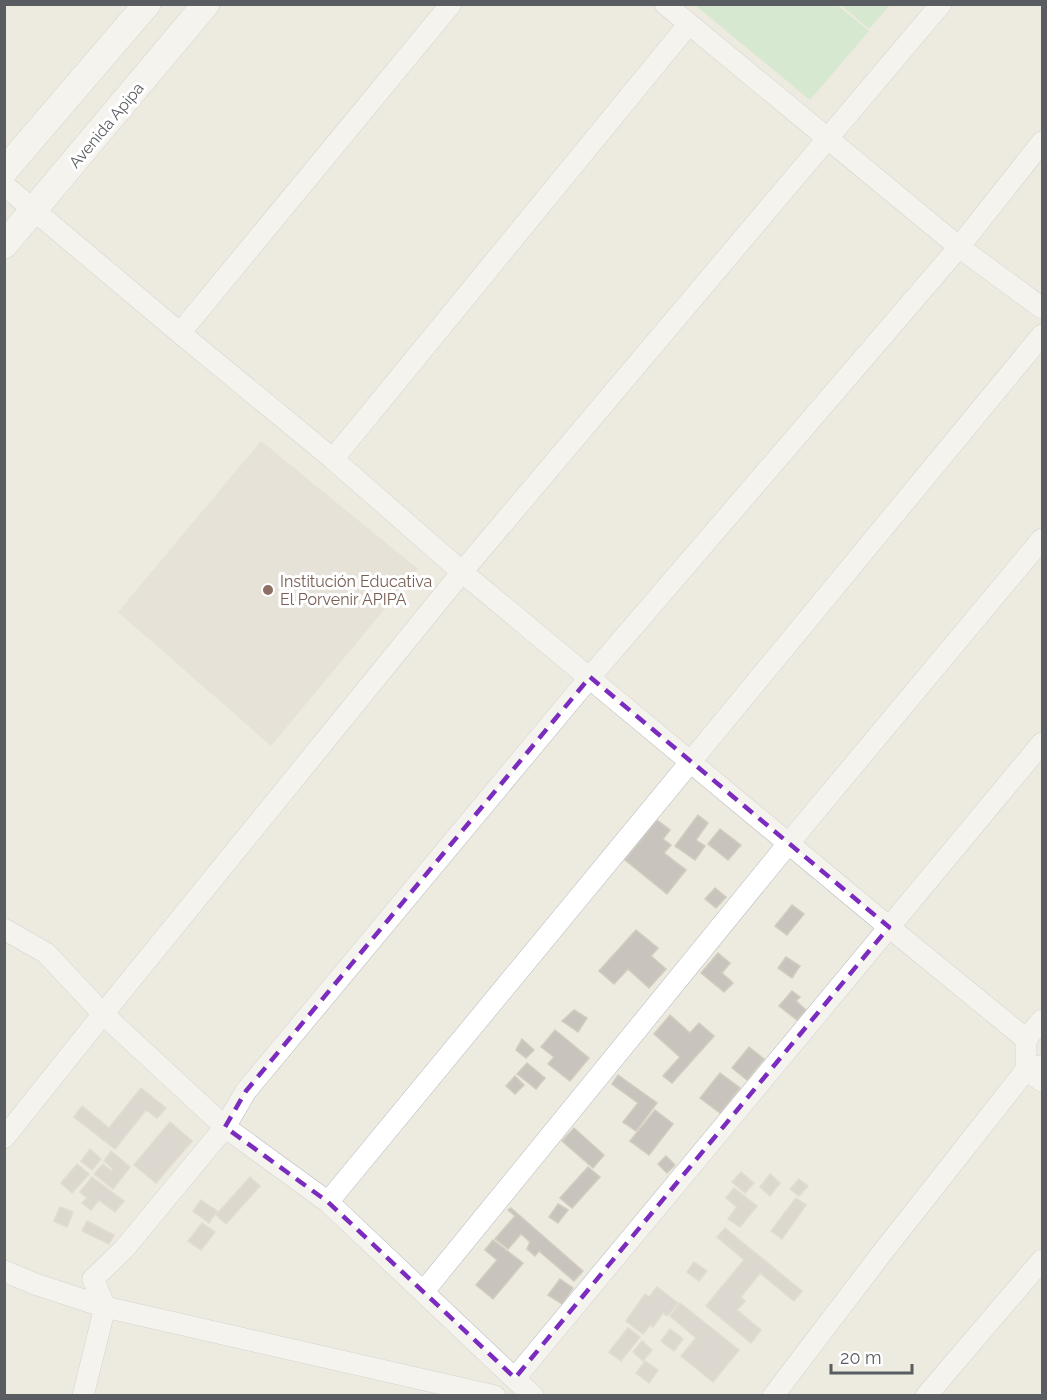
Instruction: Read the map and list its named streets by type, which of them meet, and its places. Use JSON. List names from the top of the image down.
{
  "streets": {
    "street": ["Avenida Apipa"]
  },
  "places": ["Institución Educativa El Porvenir APIPA"],
  "scale_bar": "20 m"
}
